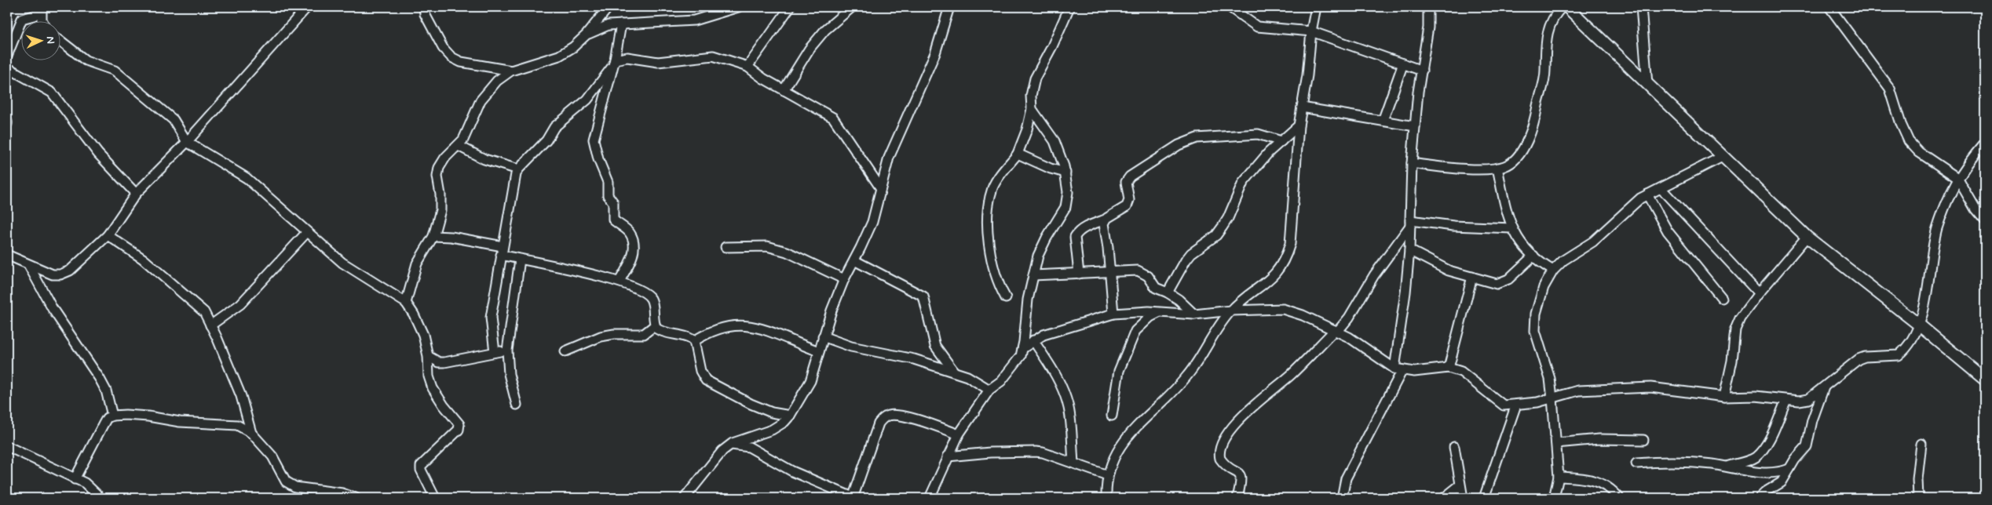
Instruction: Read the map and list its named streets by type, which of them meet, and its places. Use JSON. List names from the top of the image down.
{
  "north": "right"
}
